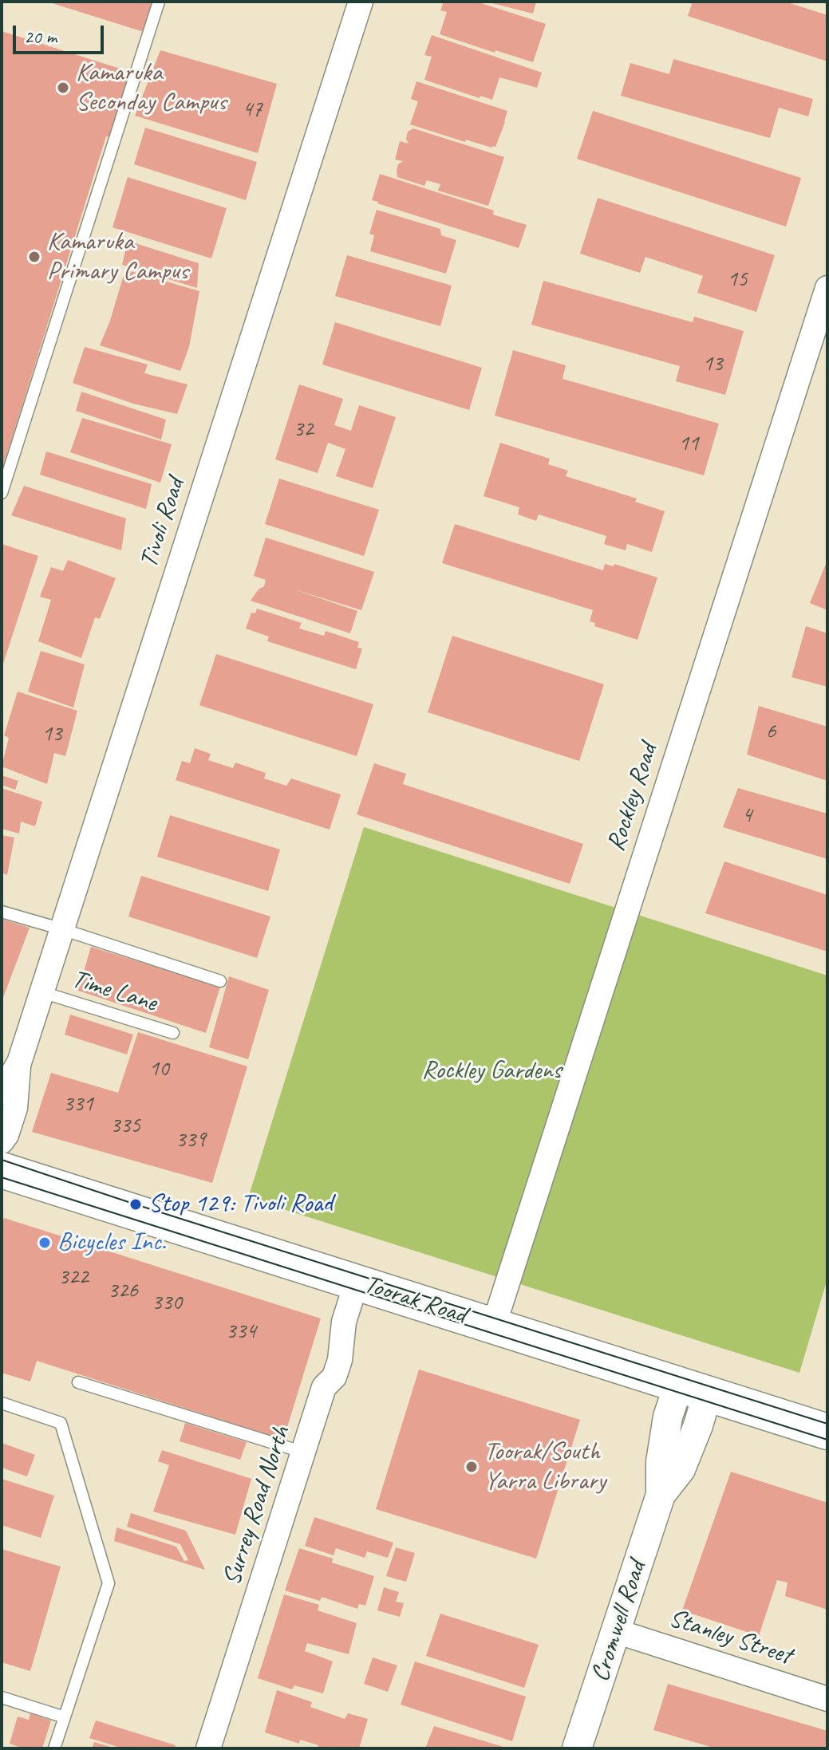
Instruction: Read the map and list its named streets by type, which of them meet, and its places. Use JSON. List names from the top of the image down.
{
  "streets": {
    "main road": ["Toorak Road"],
    "street": [
      "Tivoli Road",
      "Rockley Road",
      "Surrey Road North",
      "Cromwell Road",
      "Stanley Street"
    ],
    "lane": ["Time Lane"]
  },
  "crossings": [
    ["Tivoli Road", "Time Lane"],
    ["Rockley Road", "Toorak Road"],
    ["Toorak Road", "Surrey Road North"],
    ["Toorak Road", "Cromwell Road"],
    ["Cromwell Road", "Stanley Street"]
  ],
  "parks": ["Rockley Gardens"],
  "places": [
    "Kamaruka Seconday Campus",
    "Kamaruka Primary Campus",
    "Stop 129: Tivoli Road",
    "Bicycles Inc.",
    "Toorak/South Yarra Library"
  ],
  "house_numbers": [
    "47",
    "15",
    "13",
    "32",
    "11",
    "6",
    "13",
    "4",
    "10",
    "331",
    "335",
    "339",
    "322",
    "326",
    "330",
    "334"
  ],
  "scale_bar": "20 m"
}
